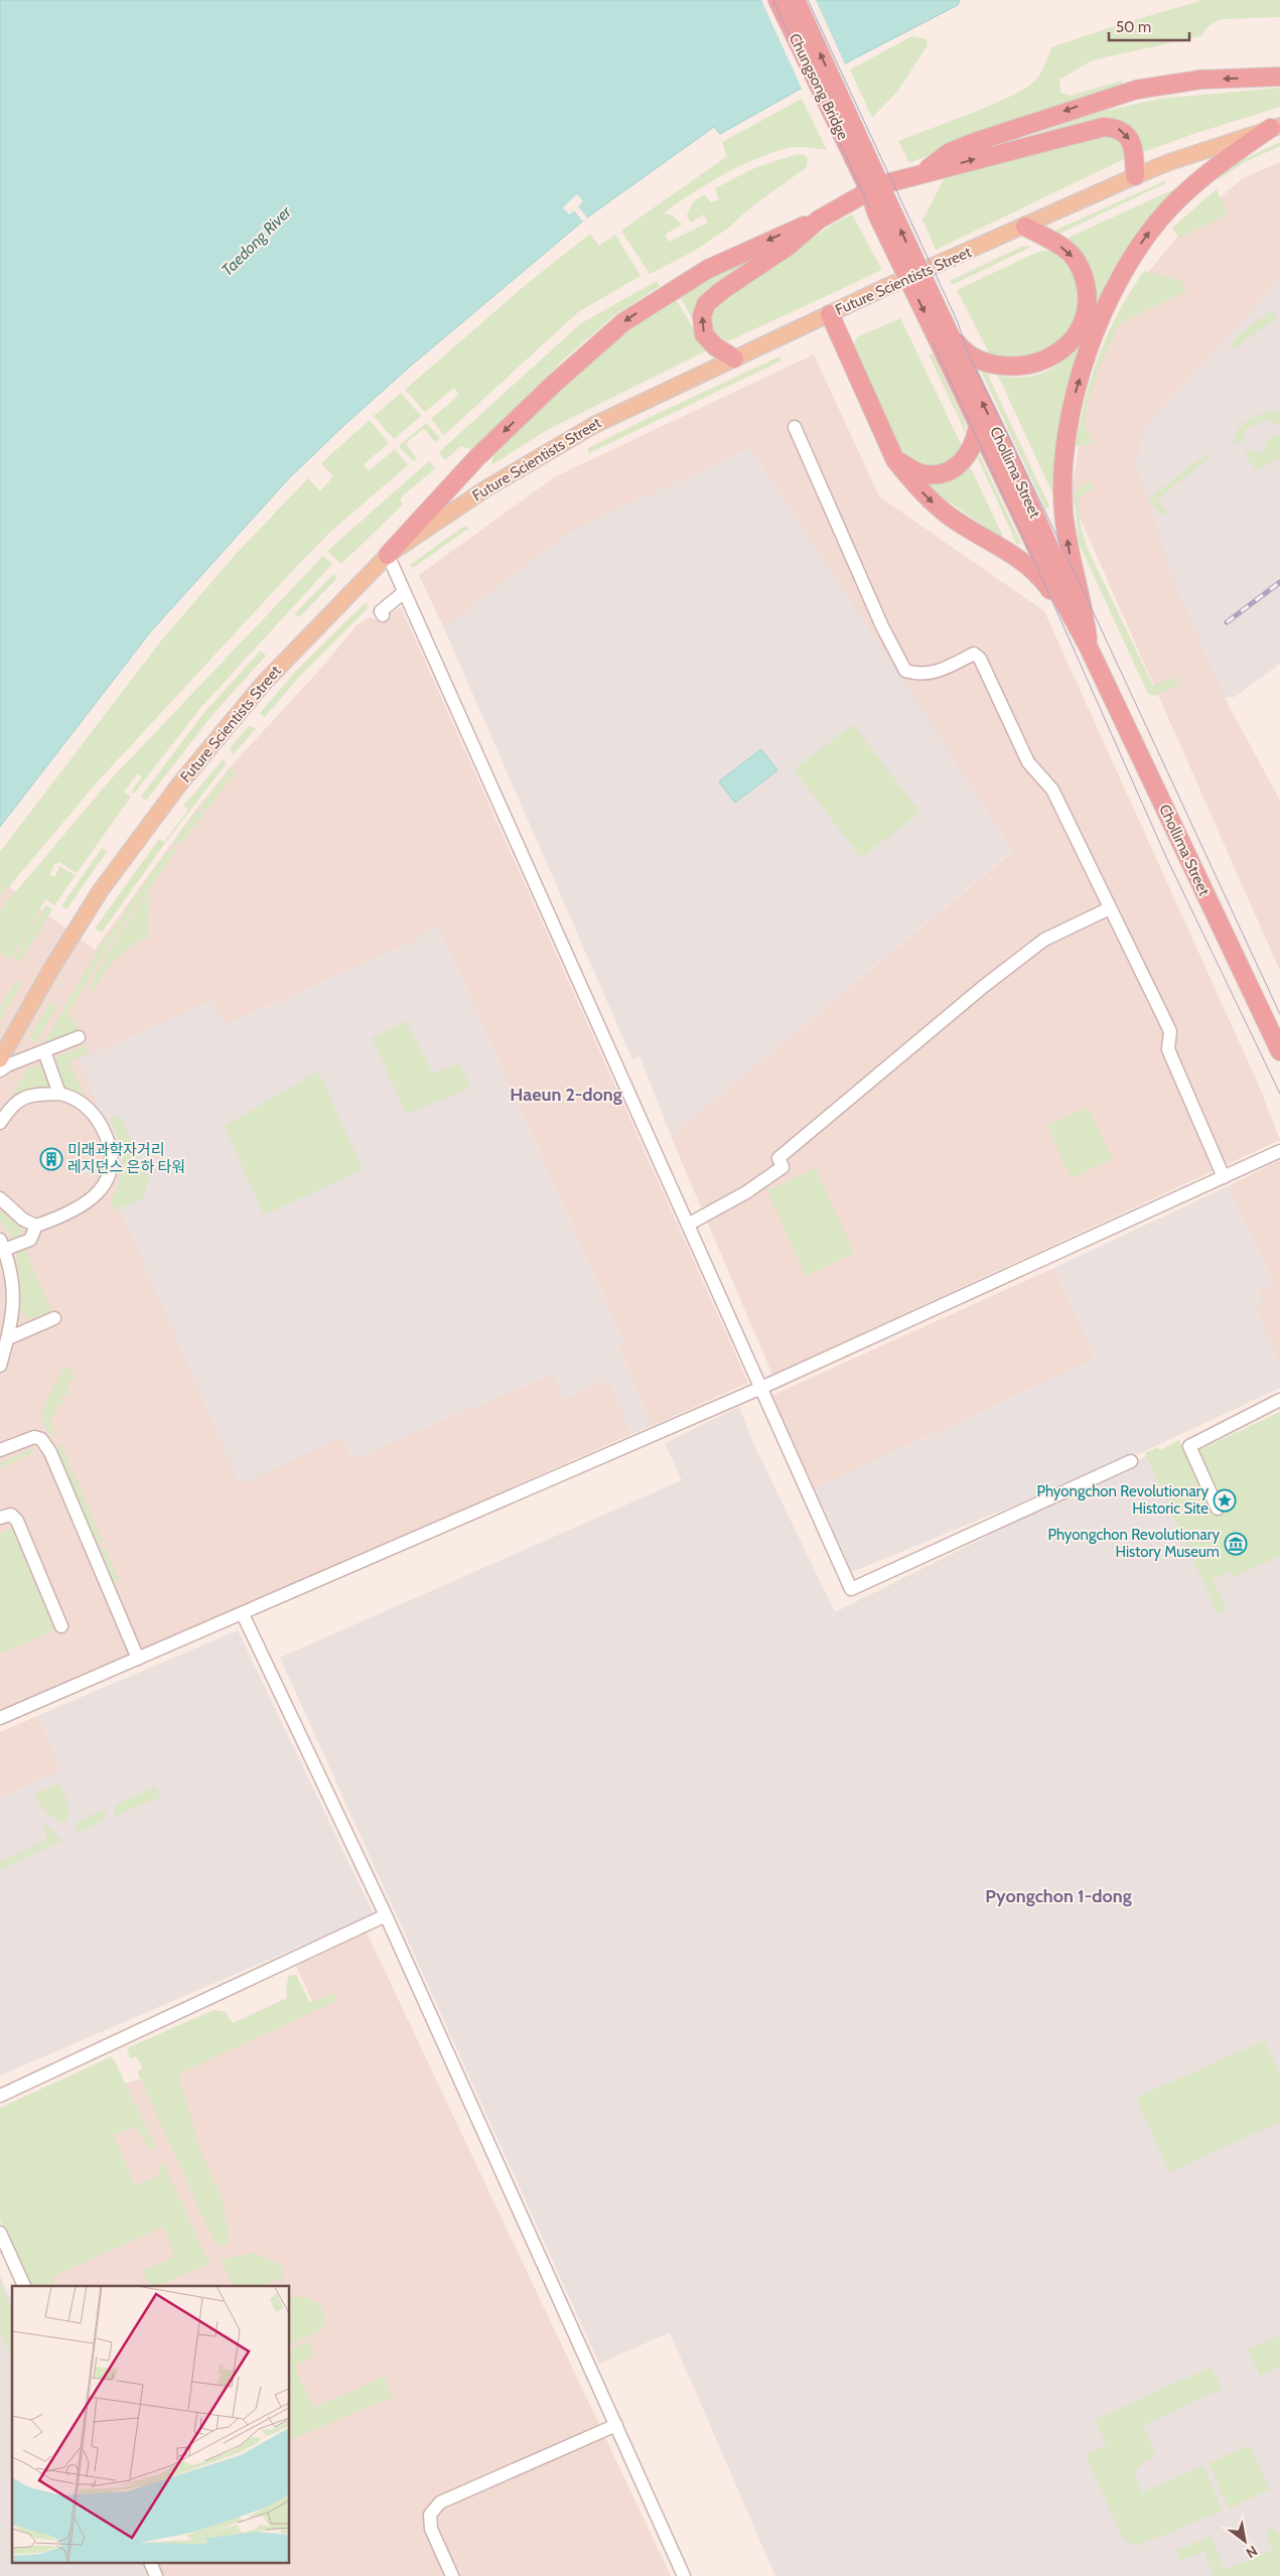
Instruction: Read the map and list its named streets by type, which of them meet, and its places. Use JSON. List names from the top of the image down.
{
  "streets": {
    "highway": ["Chungsong Bridge", "Chollima Street"],
    "main road": ["Future Scientists Street"]
  },
  "districts": ["Haeun 2-dong", "Pyongchon 1-dong"],
  "water": ["Taedong River"],
  "places": {
    "building": ["미래과학자거리 레지던스 은하 타워"],
    "place": ["Phyongchon Revolutionary Historic Site"],
    "museum": ["Phyongchon Revolutionary History Museum"]
  },
  "scale_bar": "50 m",
  "north": "bottom right"
}
